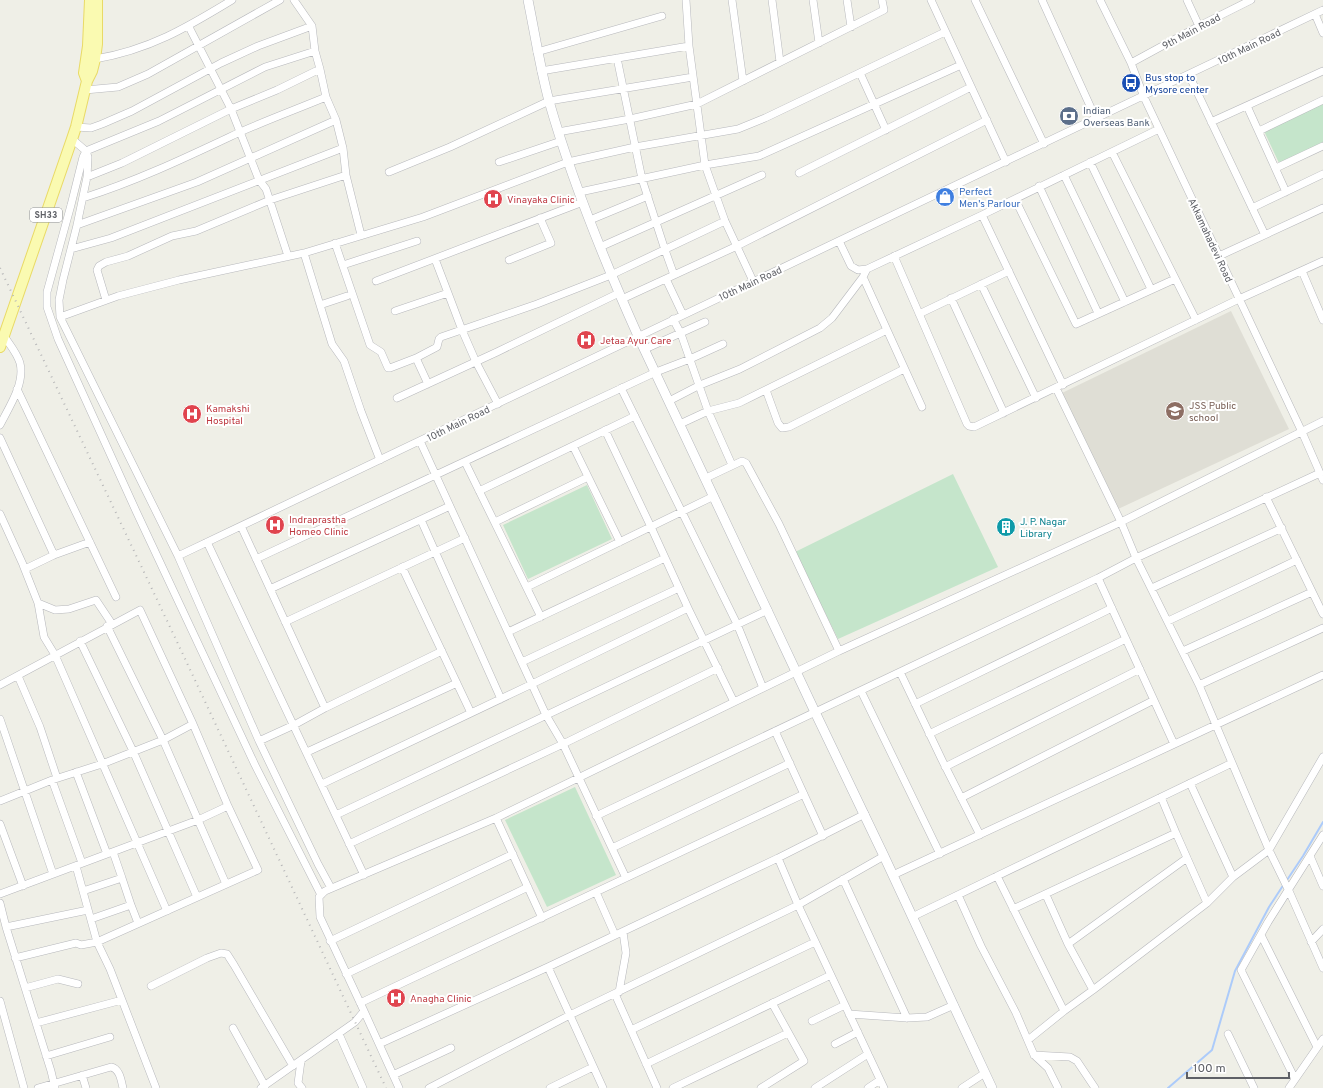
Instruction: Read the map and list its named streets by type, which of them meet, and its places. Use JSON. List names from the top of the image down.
{
  "streets": {
    "main road": ["SH33"],
    "street": ["9th Main Road", "10th Main Road", "Akkamahadevi Road"]
  },
  "crossings": [
    ["9th Main Road", "Akkamahadevi Road"],
    ["10th Main Road", "Akkamahadevi Road"]
  ],
  "places": {
    "bus stop": ["Bus stop to Mysore center"],
    "bank": ["Indian Overseas Bank"],
    "shop": ["Perfect Men's Parlour"],
    "hospital": [
      "Vinayaka Clinic",
      "Jetaa Ayur Care",
      "Kamakshi Hospital",
      "Indraprastha Homeo Clinic",
      "Anagha Clinic"
    ],
    "school or university": ["JSS Public school"],
    "building": ["J. P. Nagar Library"]
  },
  "scale_bar": "100 m"
}
